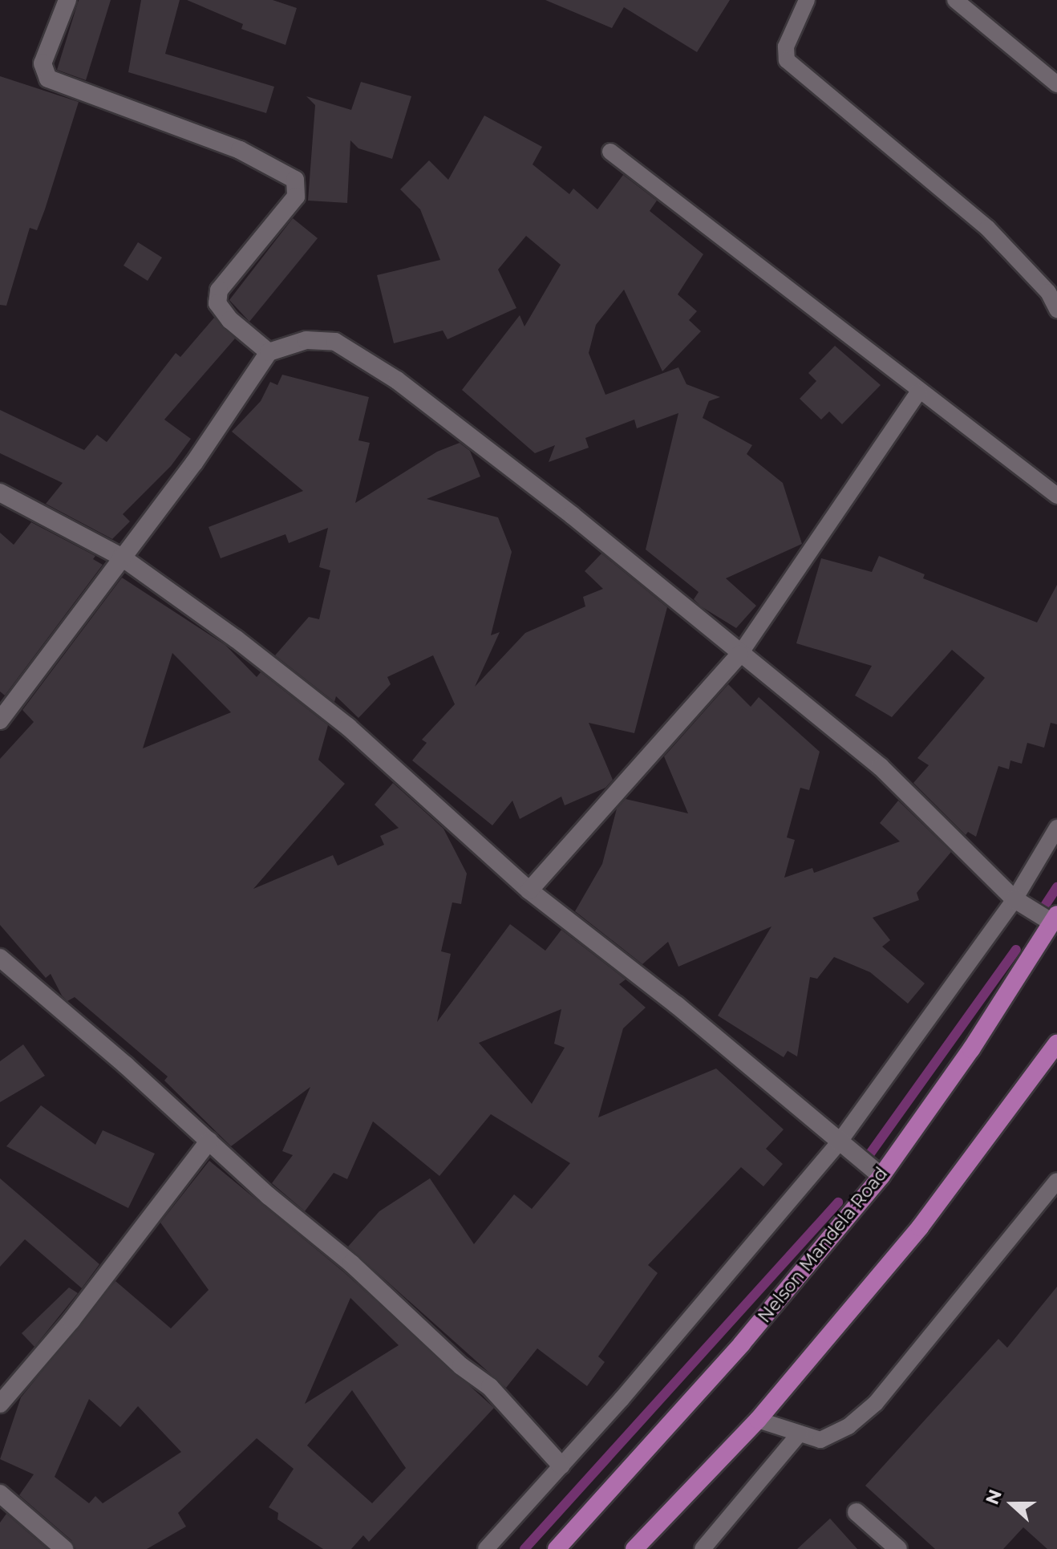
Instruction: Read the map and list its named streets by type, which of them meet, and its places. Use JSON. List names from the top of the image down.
{
  "streets": {
    "main road": ["Nelson Mandela Road"]
  },
  "north": "left"
}
